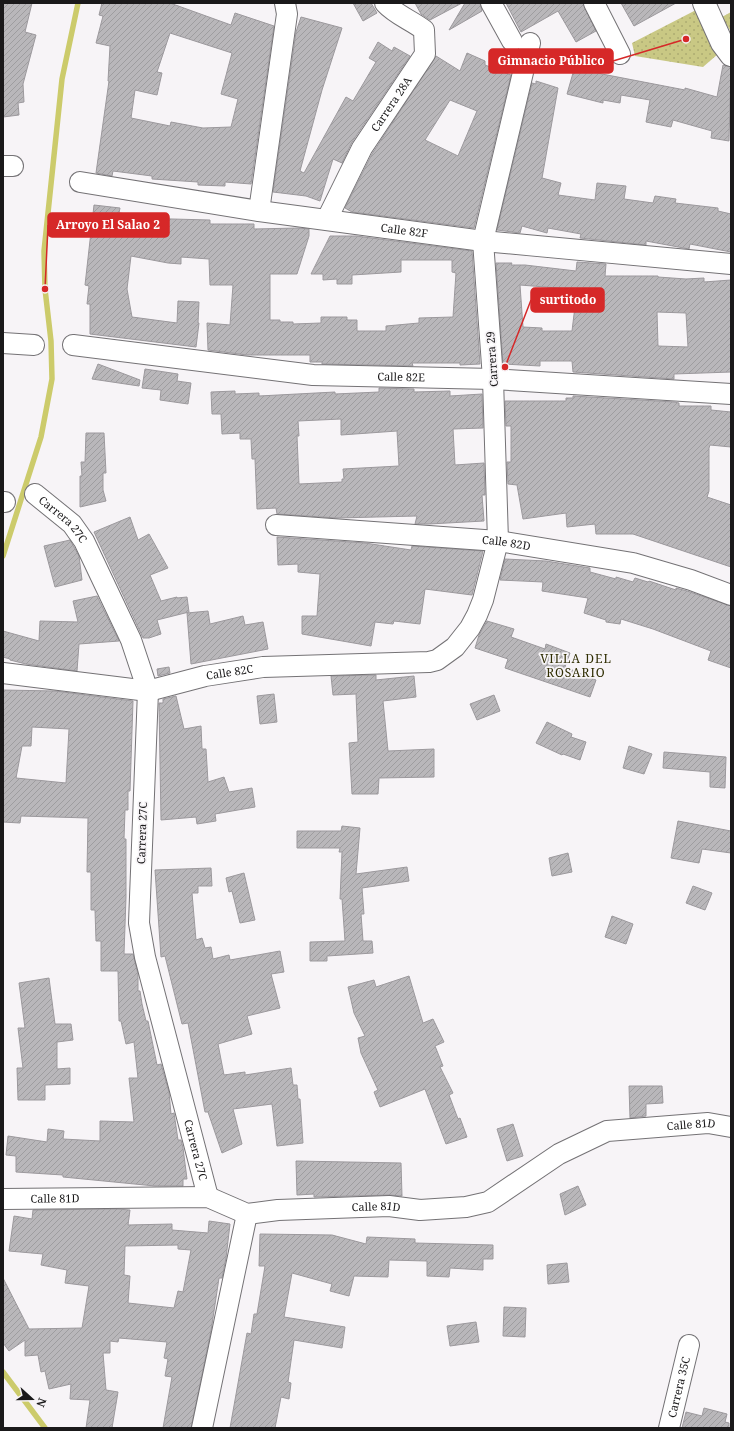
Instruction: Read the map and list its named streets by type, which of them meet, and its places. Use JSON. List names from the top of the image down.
{
  "streets": {
    "street": [
      "Carrera 28A",
      "Calle 82F",
      "Carrera 29",
      "Calle 82E",
      "Carrera 27C",
      "Calle 82D",
      "Calle 82C",
      "Calle 81D",
      "Carrera 35C"
    ]
  },
  "crossings": [
    ["Carrera 28A", "Calle 82F"],
    ["Calle 82F", "Carrera 29"],
    ["Carrera 29", "Calle 82E"],
    ["Carrera 29", "Calle 82D"],
    ["Carrera 29", "Calle 82C"],
    ["Carrera 27C", "Calle 82C"],
    ["Carrera 27C", "Calle 81D"]
  ],
  "districts": ["VILLA DEL ROSARIO"],
  "places": ["Gimnacio Público", "Arroyo El Salao 2", "surtitodo"],
  "north": "right"
}
